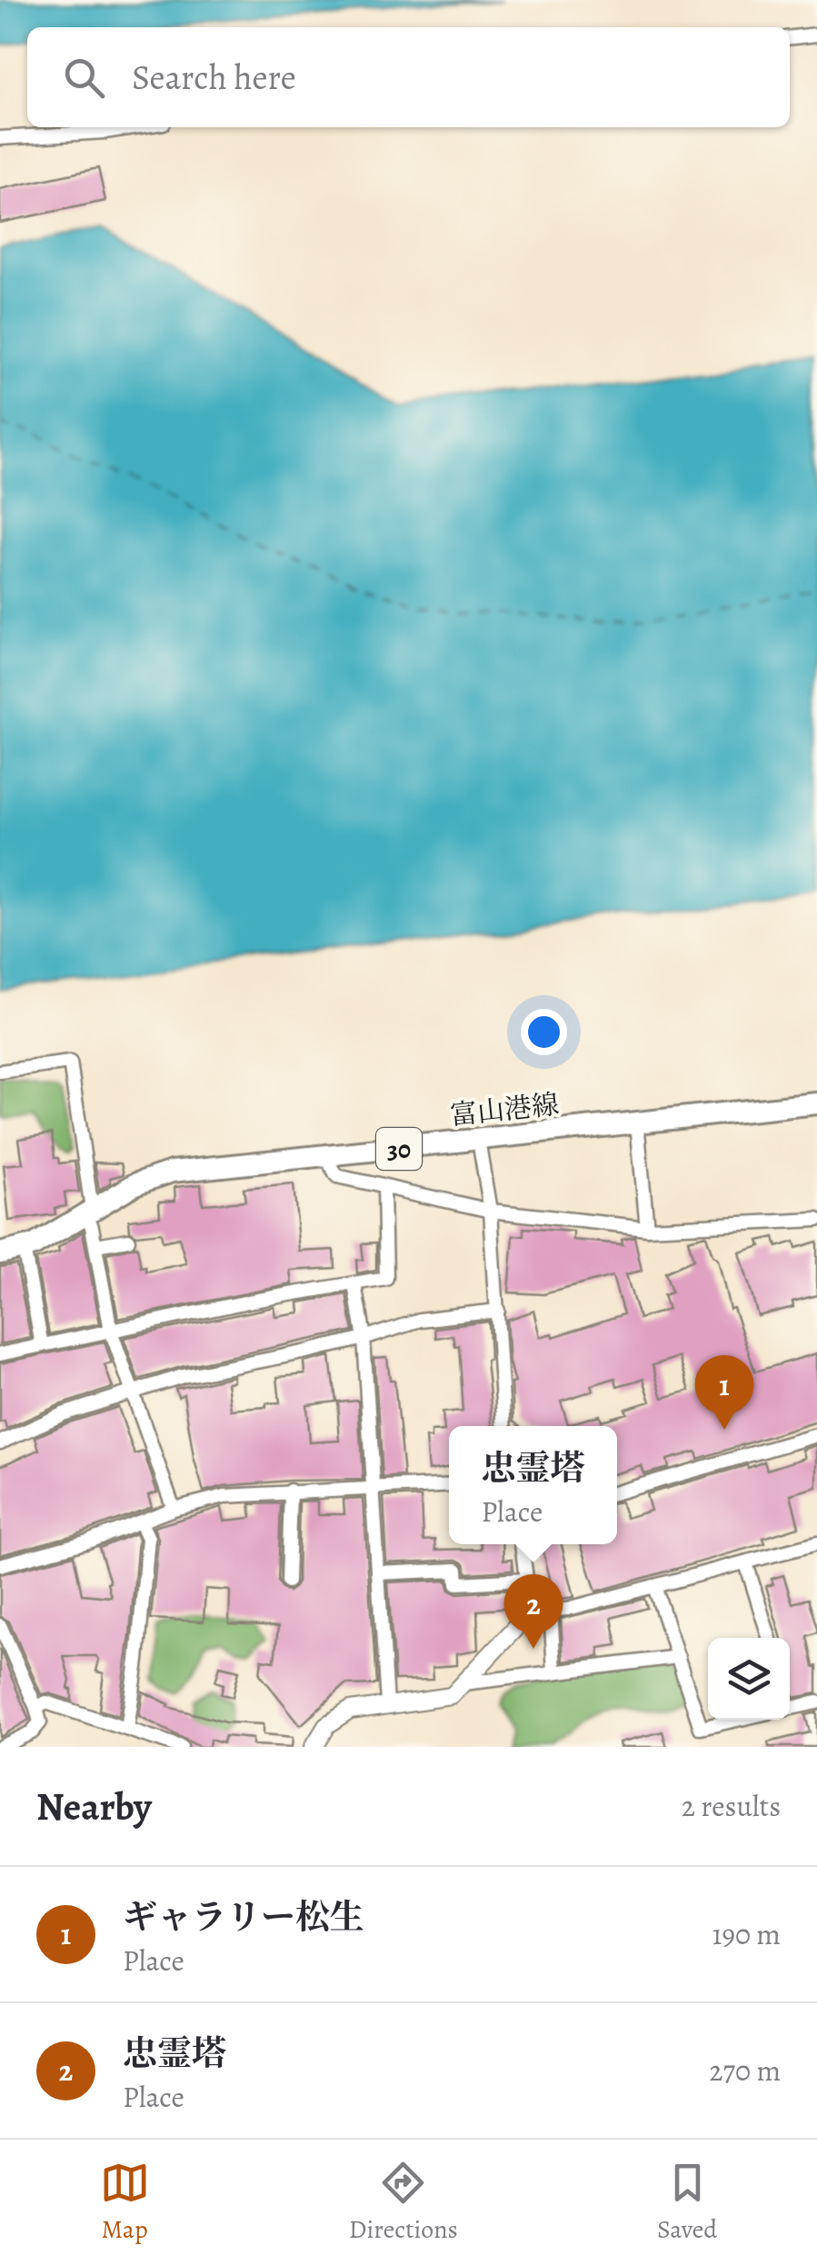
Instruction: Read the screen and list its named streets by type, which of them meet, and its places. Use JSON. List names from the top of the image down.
{
  "streets": {
    "main road": ["富山港線", "30"]
  },
  "page": {
    "search": "Search here",
    "pins": ["1", "2"],
    "popup": ["忠霊塔", "Place"],
    "heading": ["Nearby", "2 results"],
    "list": [
      {
        "mark": "1",
        "name": "ギャラリー松生",
        "note": "Place",
        "value": "190 m"
      },
      {
        "mark": "2",
        "name": "忠霊塔",
        "note": "Place",
        "value": "270 m"
      }
    ],
    "nav": ["Map", "Directions", "Saved"]
  }
}
